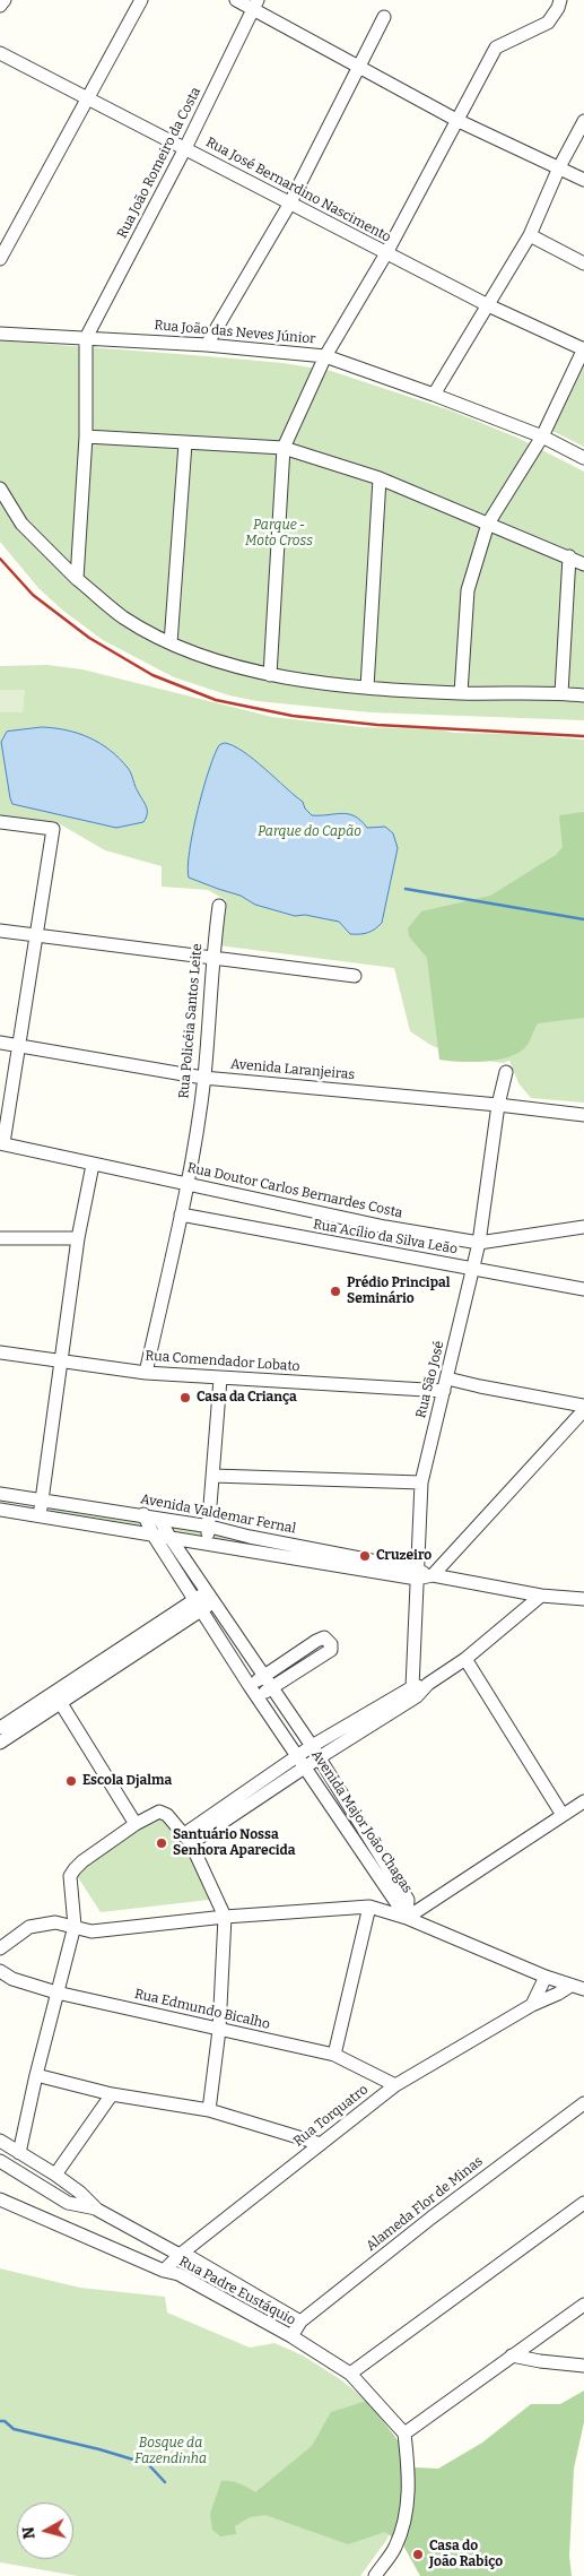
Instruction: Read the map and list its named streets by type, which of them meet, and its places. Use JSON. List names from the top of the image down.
{
  "streets": {
    "street": [
      "Rua João Romeiro da Costa",
      "Rua José Bernardino Nascimento",
      "Rua João das Neves Júnior",
      "Rua Policéia Santos Leite",
      "Avenida Laranjeiras",
      "Rua Doutor Carlos Bernardes Costa",
      "Rua Acílio da Silva Leão",
      "Rua Comendador Lobato",
      "Rua São José",
      "Avenida Valdemar Fernal",
      "Avenida Major João Chagas",
      "Rua Edmundo Bicalho",
      "Rua Torquatro",
      "Alameda Flor de Minas",
      "Rua Padre Eustáquio"
    ]
  },
  "crossings": [
    ["Rua João Romeiro da Costa", "Rua José Bernardino Nascimento"],
    ["Rua João Romeiro da Costa", "Rua João das Neves Júnior"],
    ["Rua Policéia Santos Leite", "Avenida Laranjeiras"],
    ["Rua Policéia Santos Leite", "Rua Doutor Carlos Bernardes Costa"],
    ["Rua Policéia Santos Leite", "Rua Acílio da Silva Leão"],
    ["Rua Policéia Santos Leite", "Rua Comendador Lobato"],
    ["Avenida Laranjeiras", "Rua São José"],
    ["Rua Doutor Carlos Bernardes Costa", "Rua São José"],
    ["Rua Acílio da Silva Leão", "Rua São José"],
    ["Rua Comendador Lobato", "Rua São José"],
    ["Rua São José", "Avenida Valdemar Fernal"],
    ["Avenida Valdemar Fernal", "Avenida Major João Chagas"],
    ["Rua Edmundo Bicalho", "Rua Torquatro"],
    ["Rua Torquatro", "Rua Padre Eustáquio"],
    ["Alameda Flor de Minas", "Rua Padre Eustáquio"]
  ],
  "parks": ["Parque - Moto Cross", "Parque do Capão", "Bosque da Fazendinha"],
  "places": [
    "Prédio Principal Seminário",
    "Casa da Criança",
    "Cruzeiro",
    "Escola Djalma",
    "Santuário Nossa Senhora Aparecida",
    "Casa do João Rabiço"
  ],
  "north": "left"
}
